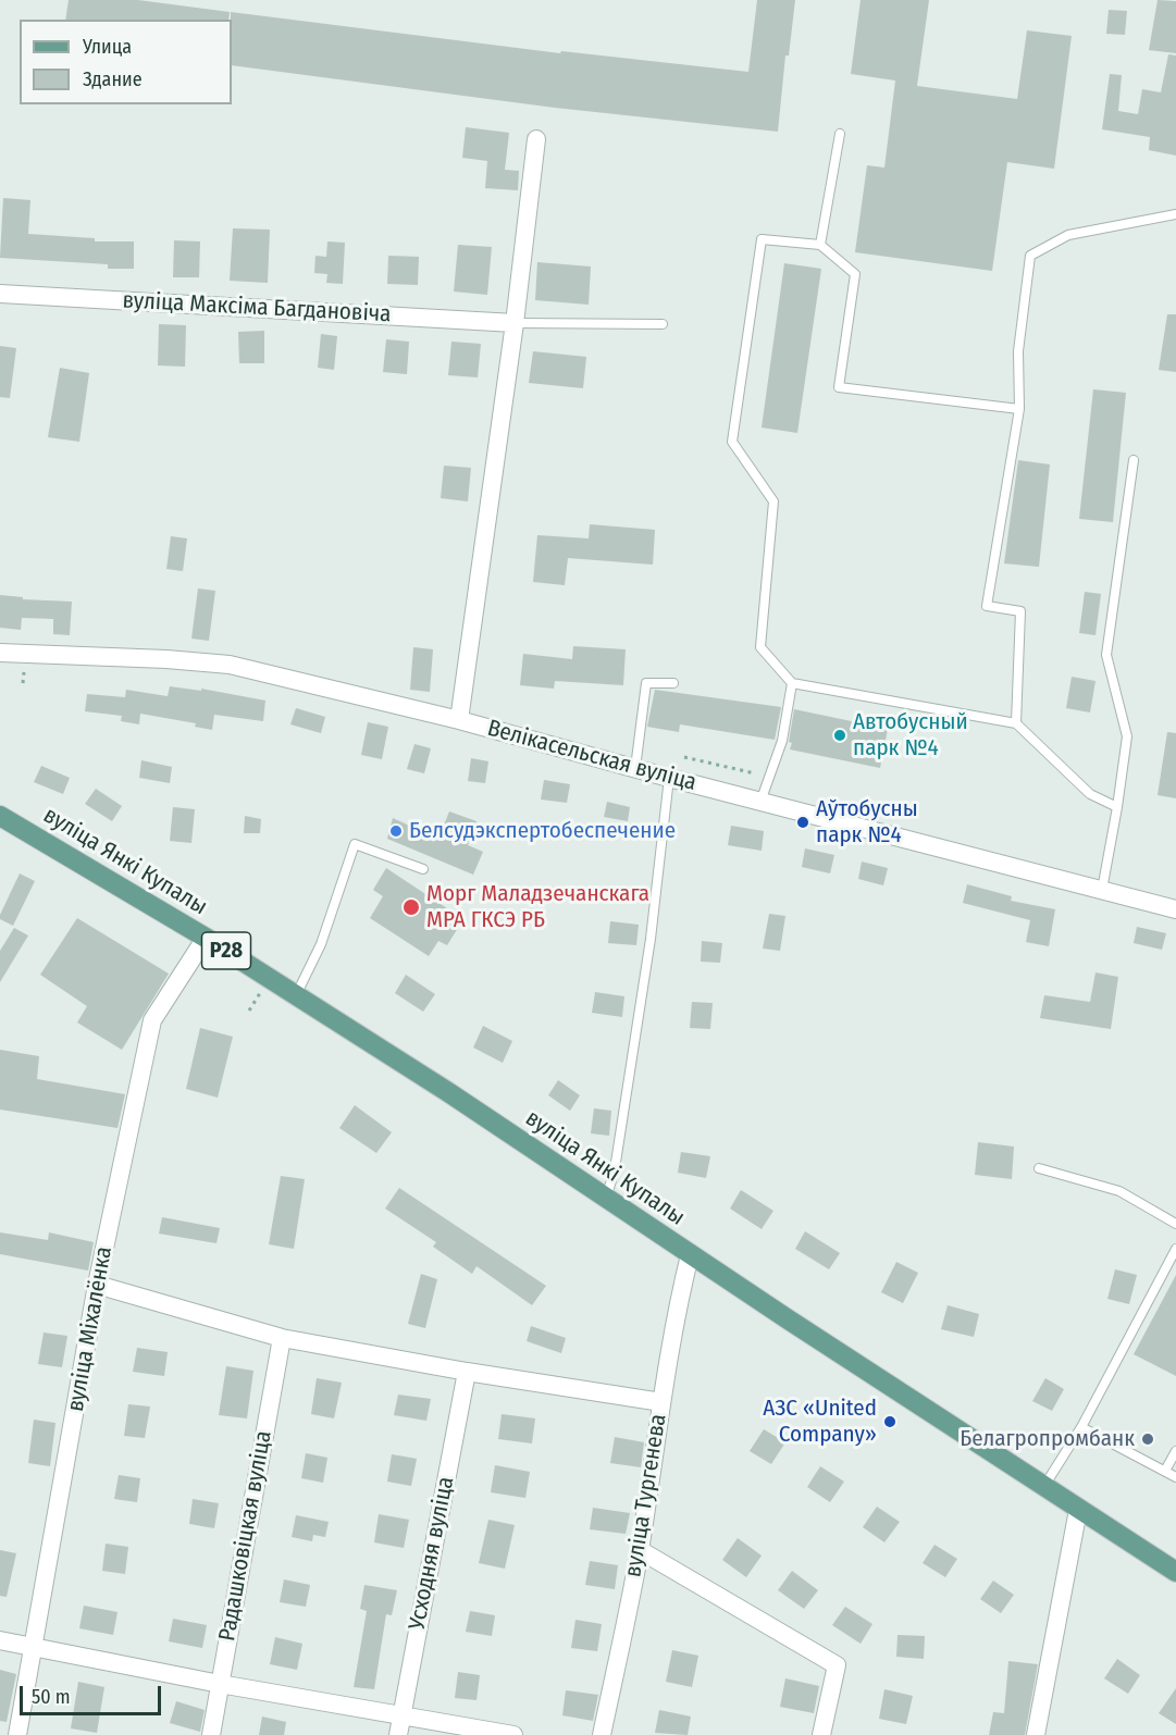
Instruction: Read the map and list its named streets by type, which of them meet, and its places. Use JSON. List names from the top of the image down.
{
  "streets": {
    "main road": ["вуліца Янкі Купалы", "Р28"],
    "street": [
      "вуліца Максіма Багдановіча",
      "Велікасельская вуліца",
      "вуліца Міхалёнка",
      "вуліца Тургенева",
      "Радашковіцкая вуліца",
      "Усходняя вуліца"
    ]
  },
  "crossings": [
    ["вуліца Янкі Купалы", "вуліца Міхалёнка"],
    ["вуліца Янкі Купалы", "вуліца Тургенева"]
  ],
  "places": [
    "Автобусный парк №4",
    "Аўтобусны парк №4",
    "Белсудэкспертобеспечение",
    "Морг Маладзечанскага МРА ГКСЭ РБ",
    "АЗС «United Company»",
    "Белагропромбанк"
  ],
  "legend": ["Улица", "Здание"],
  "scale_bar": "50 m"
}
